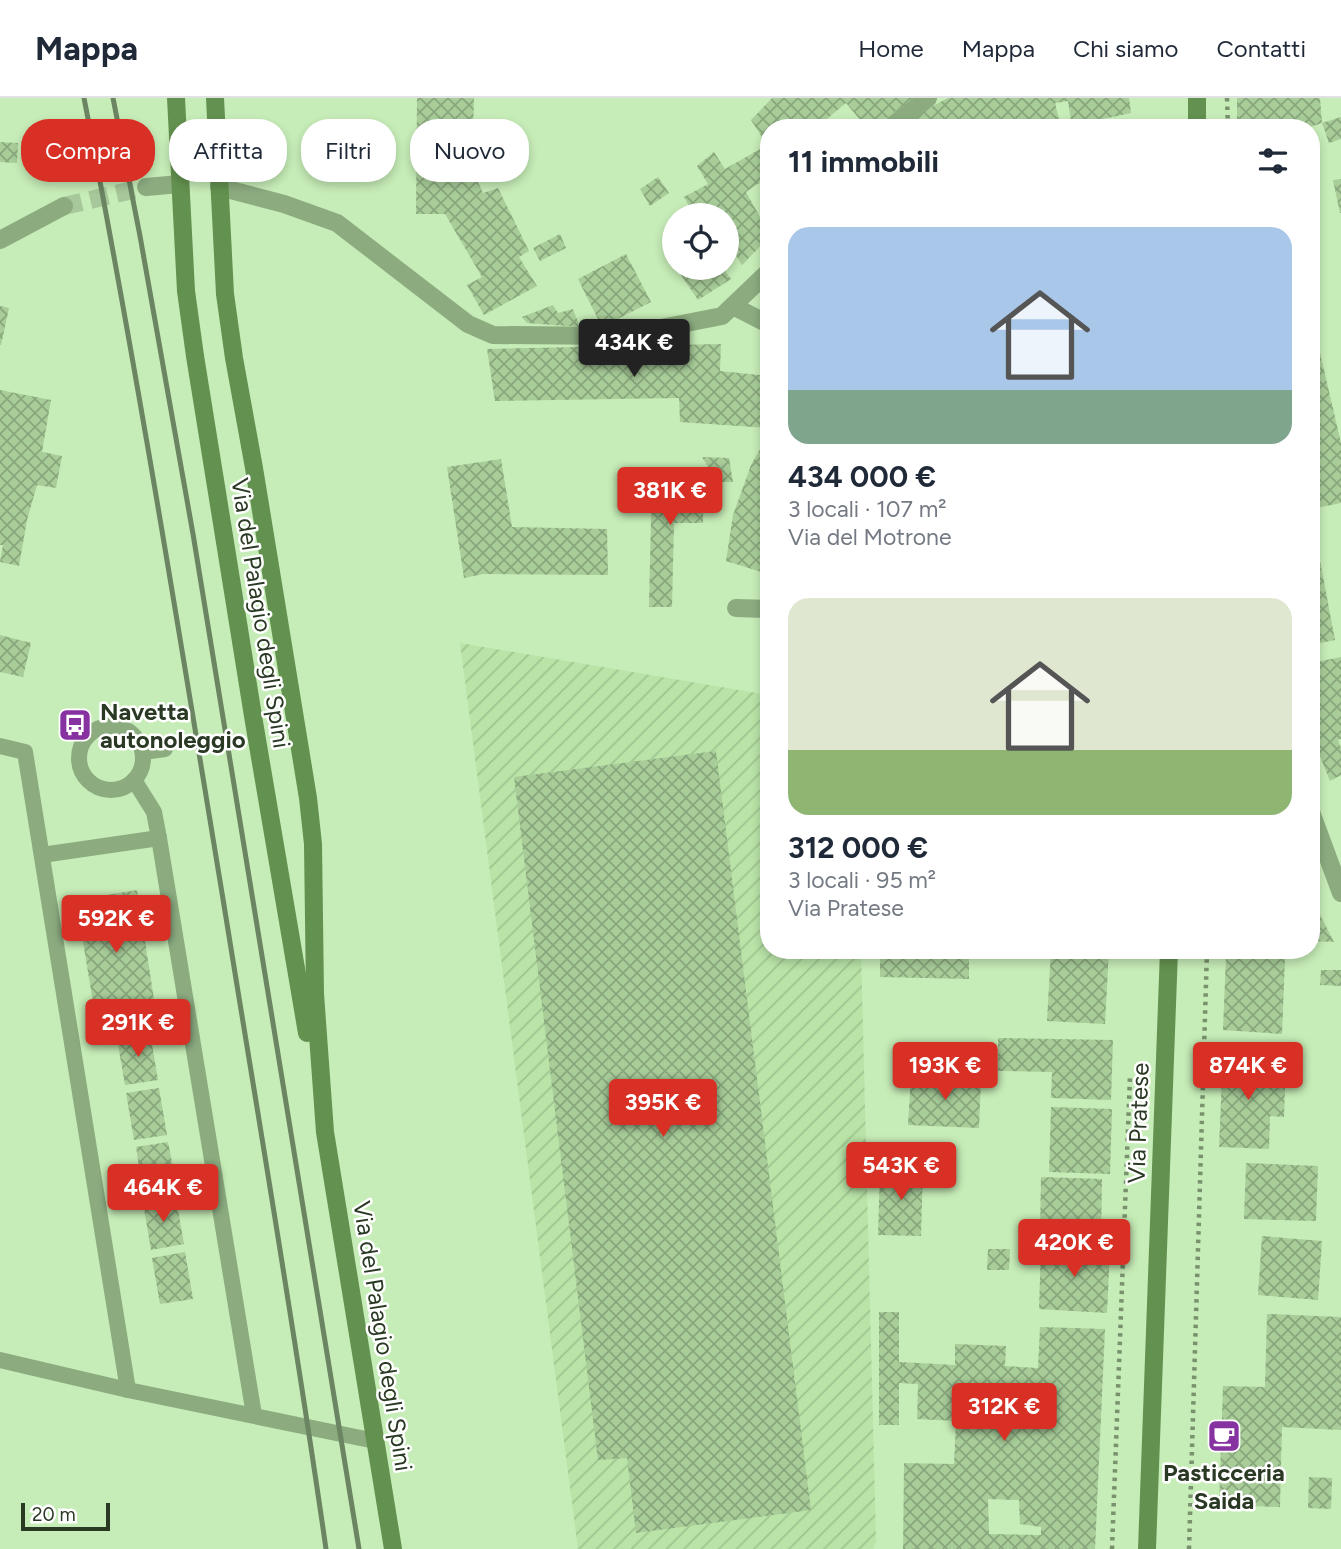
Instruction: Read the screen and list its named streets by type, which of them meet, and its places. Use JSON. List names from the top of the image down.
{
  "streets": {
    "main road": ["Via del Palagio degli Spini", "Via Pratese"]
  },
  "places": {
    "bus stop": ["Navetta autonoleggio"],
    "cafe": ["Pasticceria Saida"]
  },
  "scale_bar": "20 m",
  "page": {
    "header": "Mappa",
    "nav": [
      "Home",
      "Mappa",
      "Chi siamo",
      "Contatti"
    ],
    "chip": [
      "Compra",
      "Affitta",
      "Filtri",
      "Nuovo"
    ],
    "heading": "11 immobili",
    "list": [
      {
        "name": "434 000 €",
        "note": "3 locali · 107 m² · Via del Motrone"
      },
      {
        "name": "312 000 €",
        "note": "3 locali · 95 m² · Via Pratese"
      }
    ],
    "price": [
      "434K €",
      "381K €",
      "592K €",
      "291K €",
      "193K €",
      "874K €",
      "395K €",
      "543K €",
      "464K €",
      "420K €",
      "312K €"
    ],
    "scale": "20 m"
  }
}
